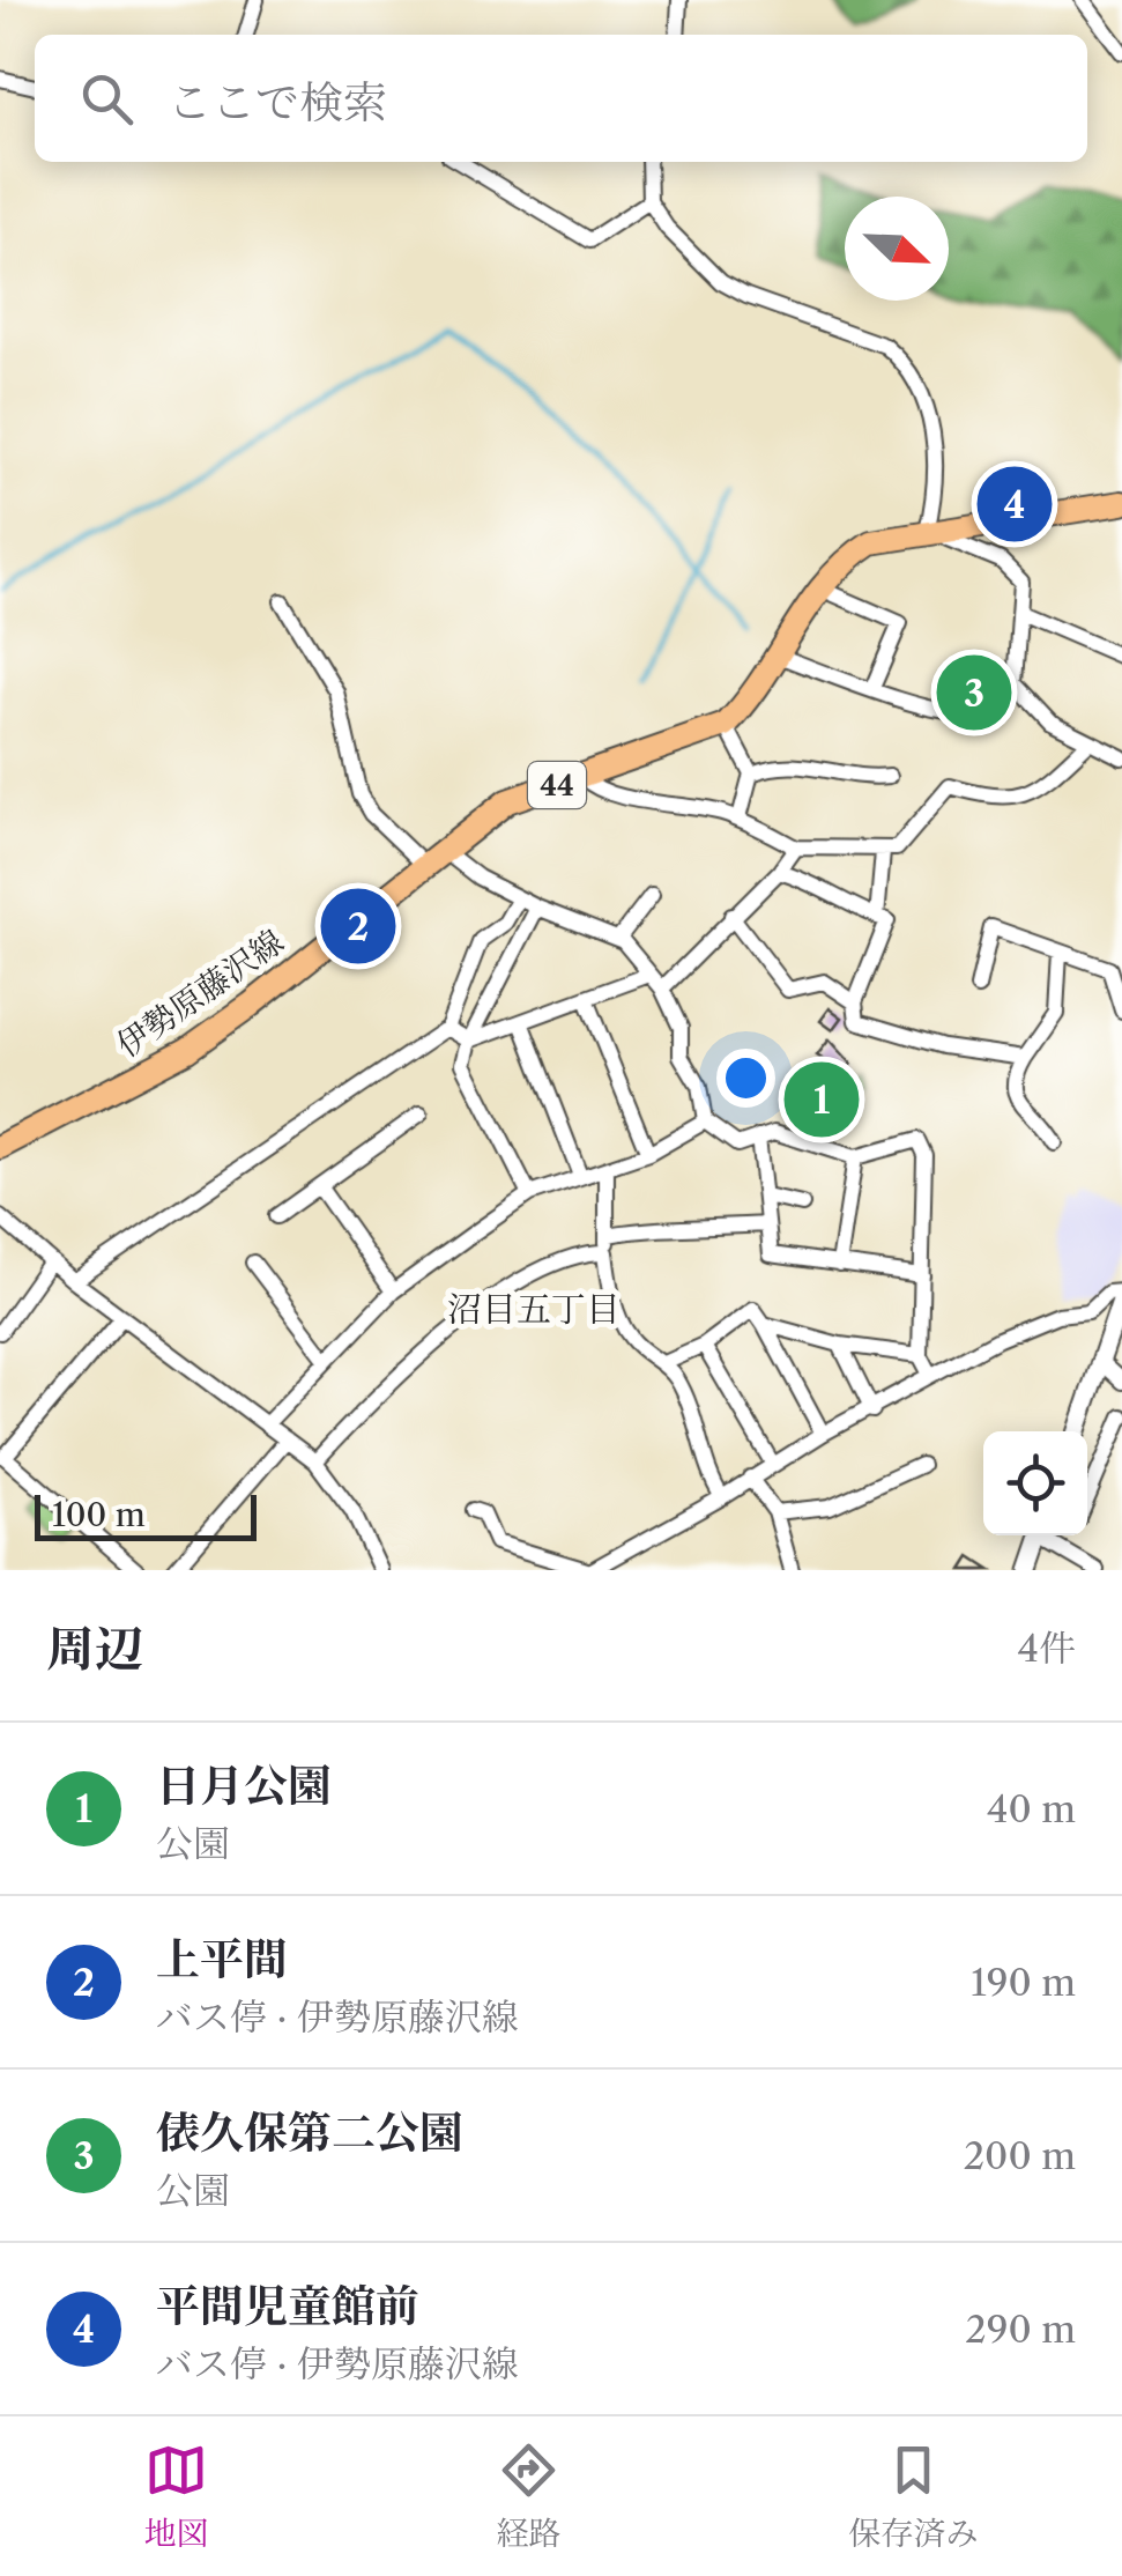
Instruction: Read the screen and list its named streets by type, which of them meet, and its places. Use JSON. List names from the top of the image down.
{
  "streets": {
    "main road": ["44", "伊勢原藤沢線"]
  },
  "districts": ["沼目五丁目"],
  "scale_bar": "100 m",
  "north": "bottom right",
  "page": {
    "search": "ここで検索",
    "pins": [
      "4",
      "3",
      "2",
      "1"
    ],
    "scale": "100 m",
    "heading": ["周辺", "4件"],
    "list": [
      {
        "mark": "1",
        "name": "日月公園",
        "note": "公園",
        "value": "40 m"
      },
      {
        "mark": "2",
        "name": "上平間",
        "note": "バス停 · 伊勢原藤沢線",
        "value": "190 m"
      },
      {
        "mark": "3",
        "name": "俵久保第二公園",
        "note": "公園",
        "value": "200 m"
      },
      {
        "mark": "4",
        "name": "平間児童館前",
        "note": "バス停 · 伊勢原藤沢線",
        "value": "290 m"
      }
    ],
    "nav": ["地図", "経路", "保存済み"]
  }
}
